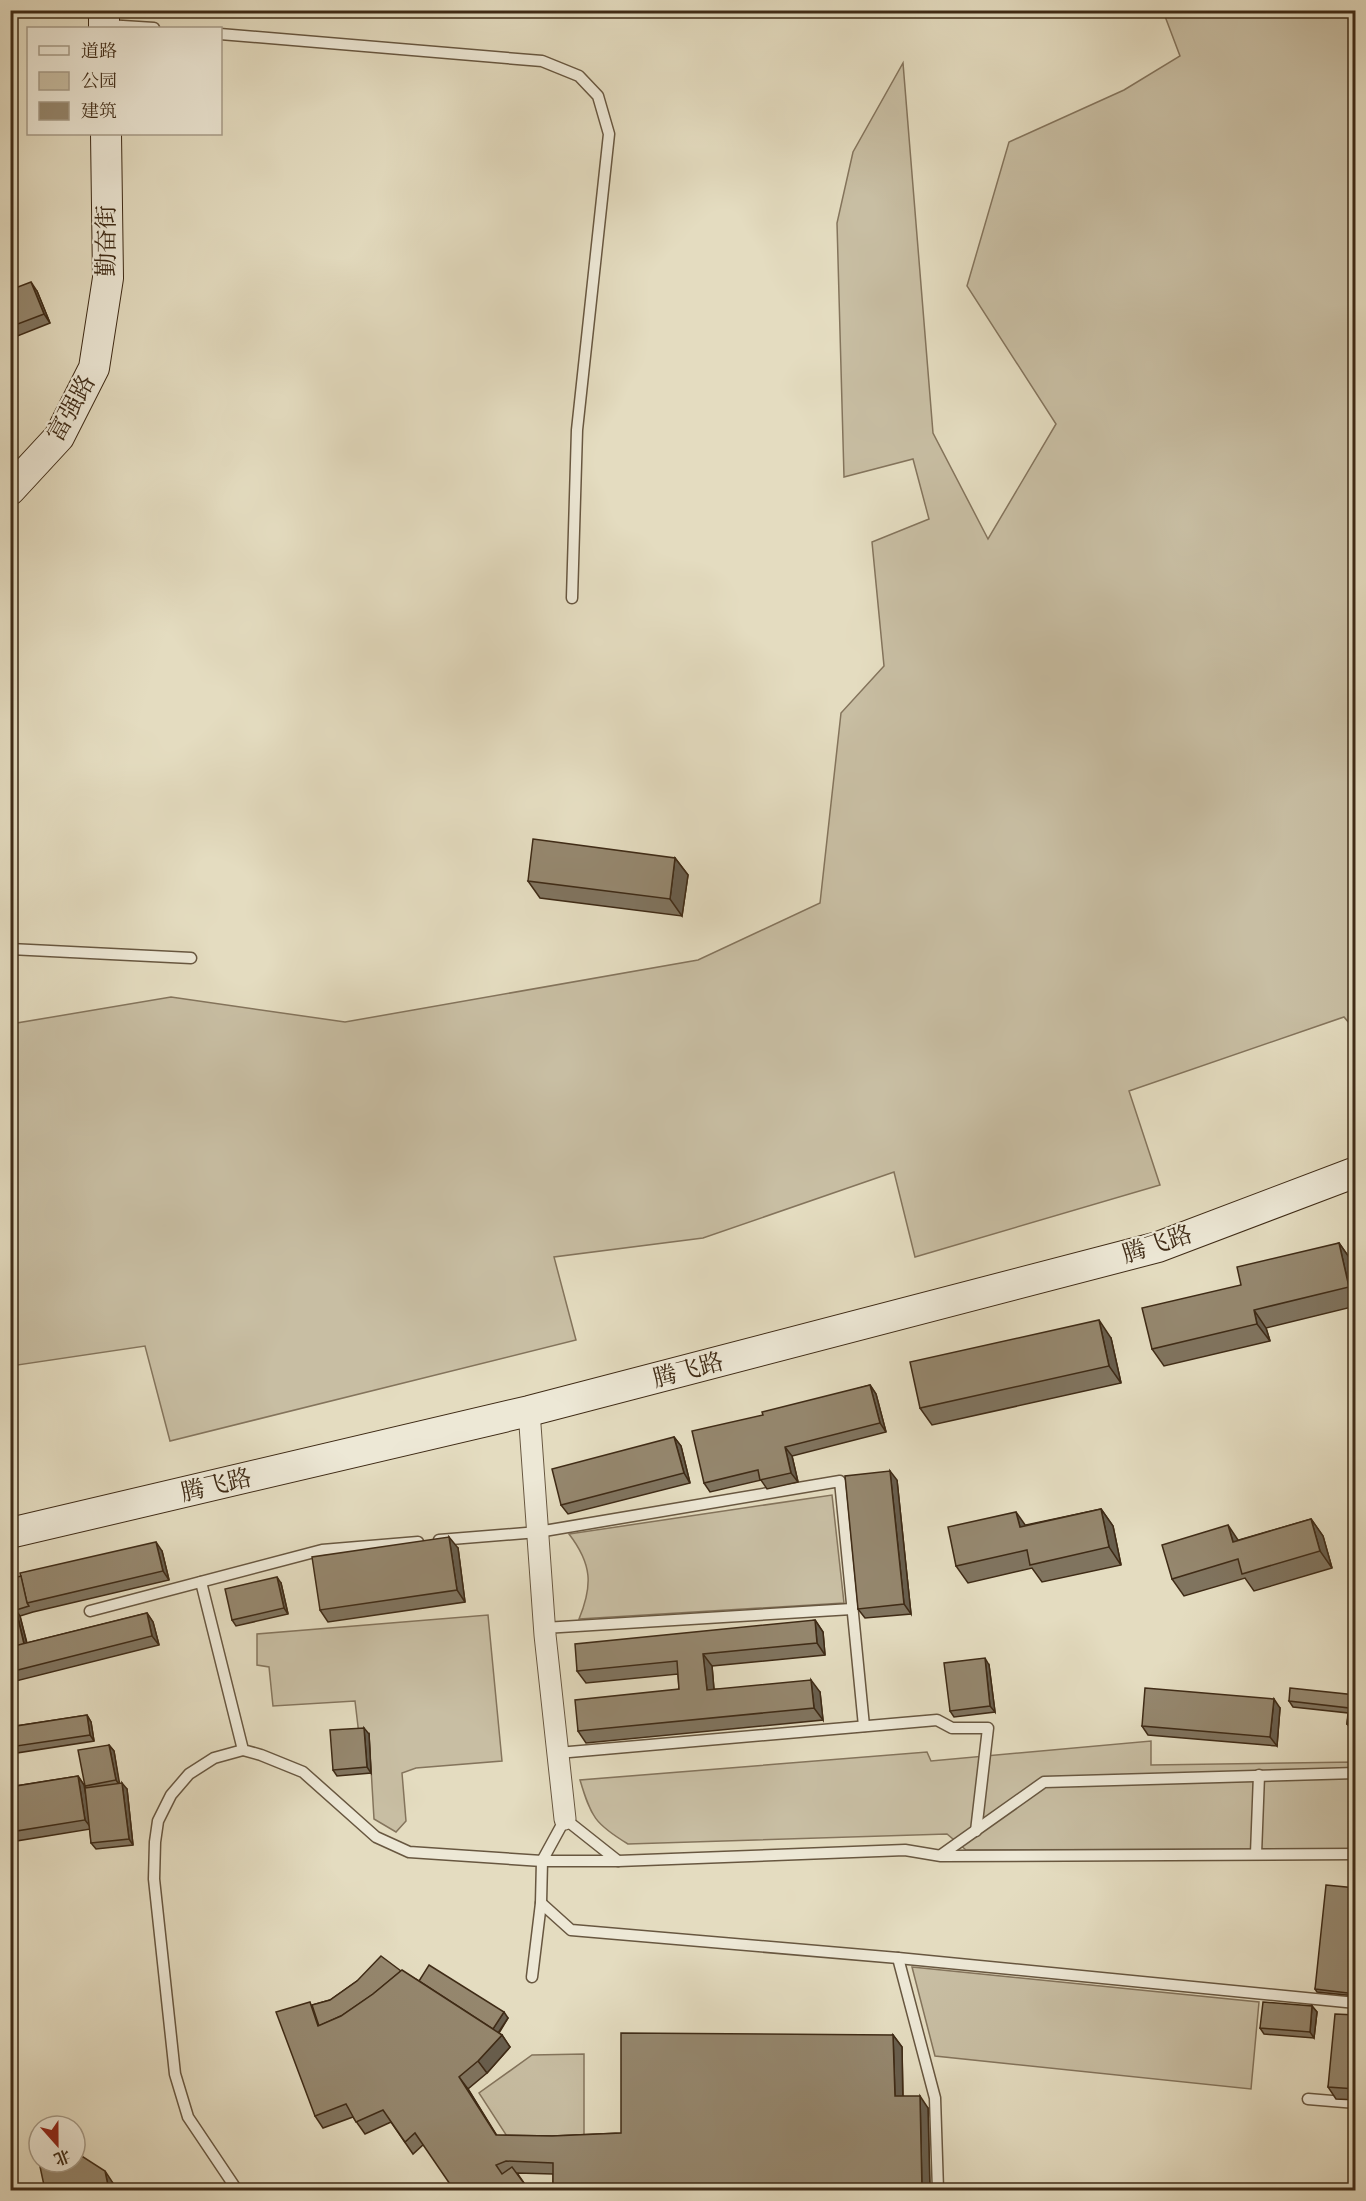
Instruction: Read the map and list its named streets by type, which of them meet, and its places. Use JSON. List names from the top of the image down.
{
  "streets": {
    "street": ["勤奋街", "富强路", "腾飞路"]
  },
  "crossings": [
    ["勤奋街", "富强路"]
  ],
  "legend": ["道路", "公园", "建筑"],
  "north": "bottom"
}
